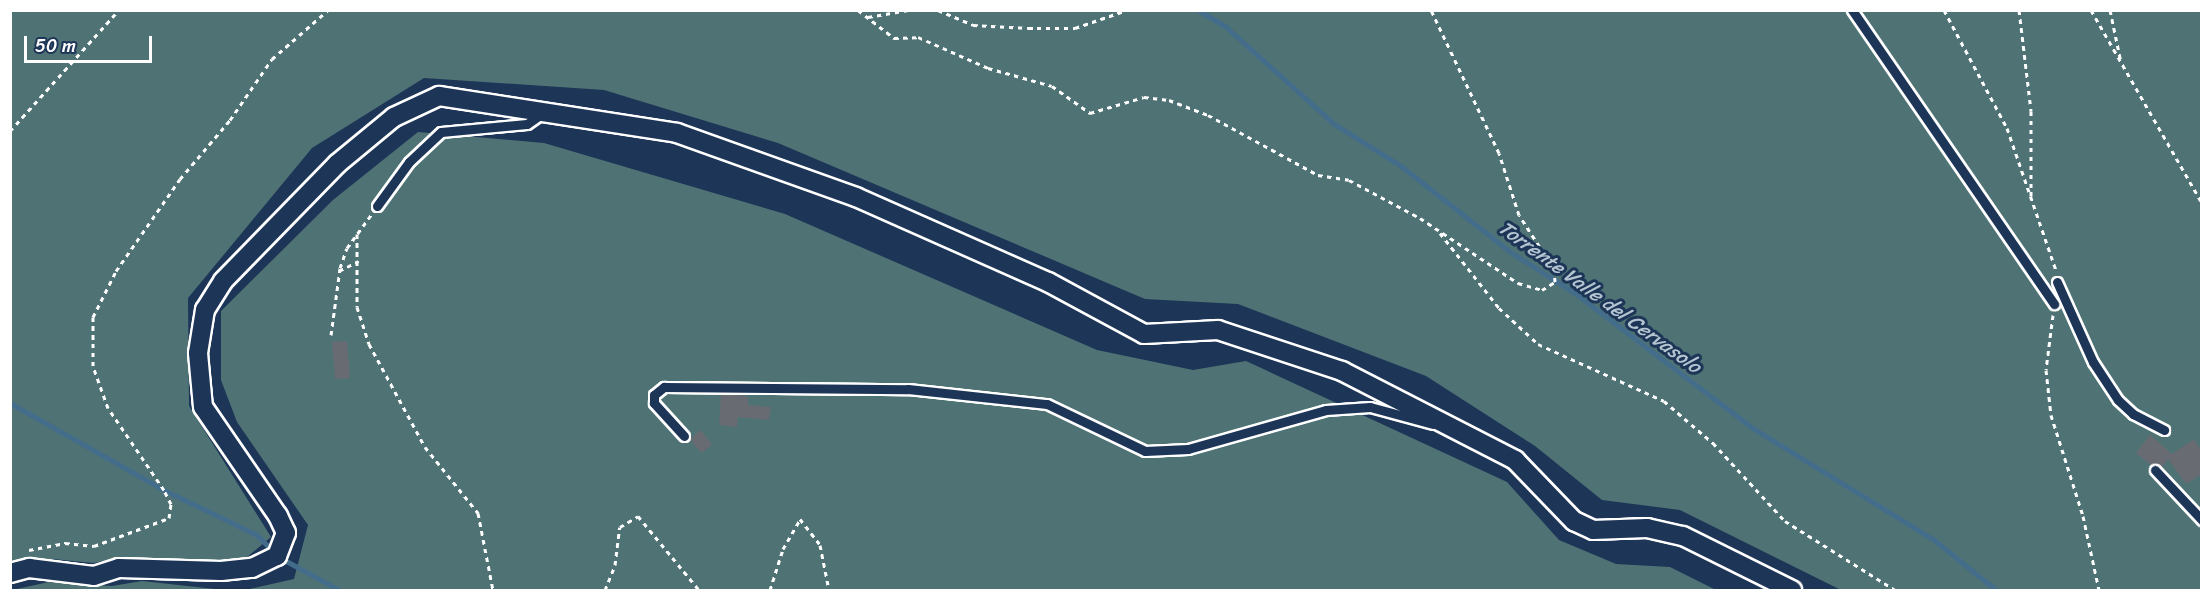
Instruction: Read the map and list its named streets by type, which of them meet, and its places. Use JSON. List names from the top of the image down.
{
  "water": ["Torrente Valle del Cervasolo"],
  "scale_bar": "50 m"
}
